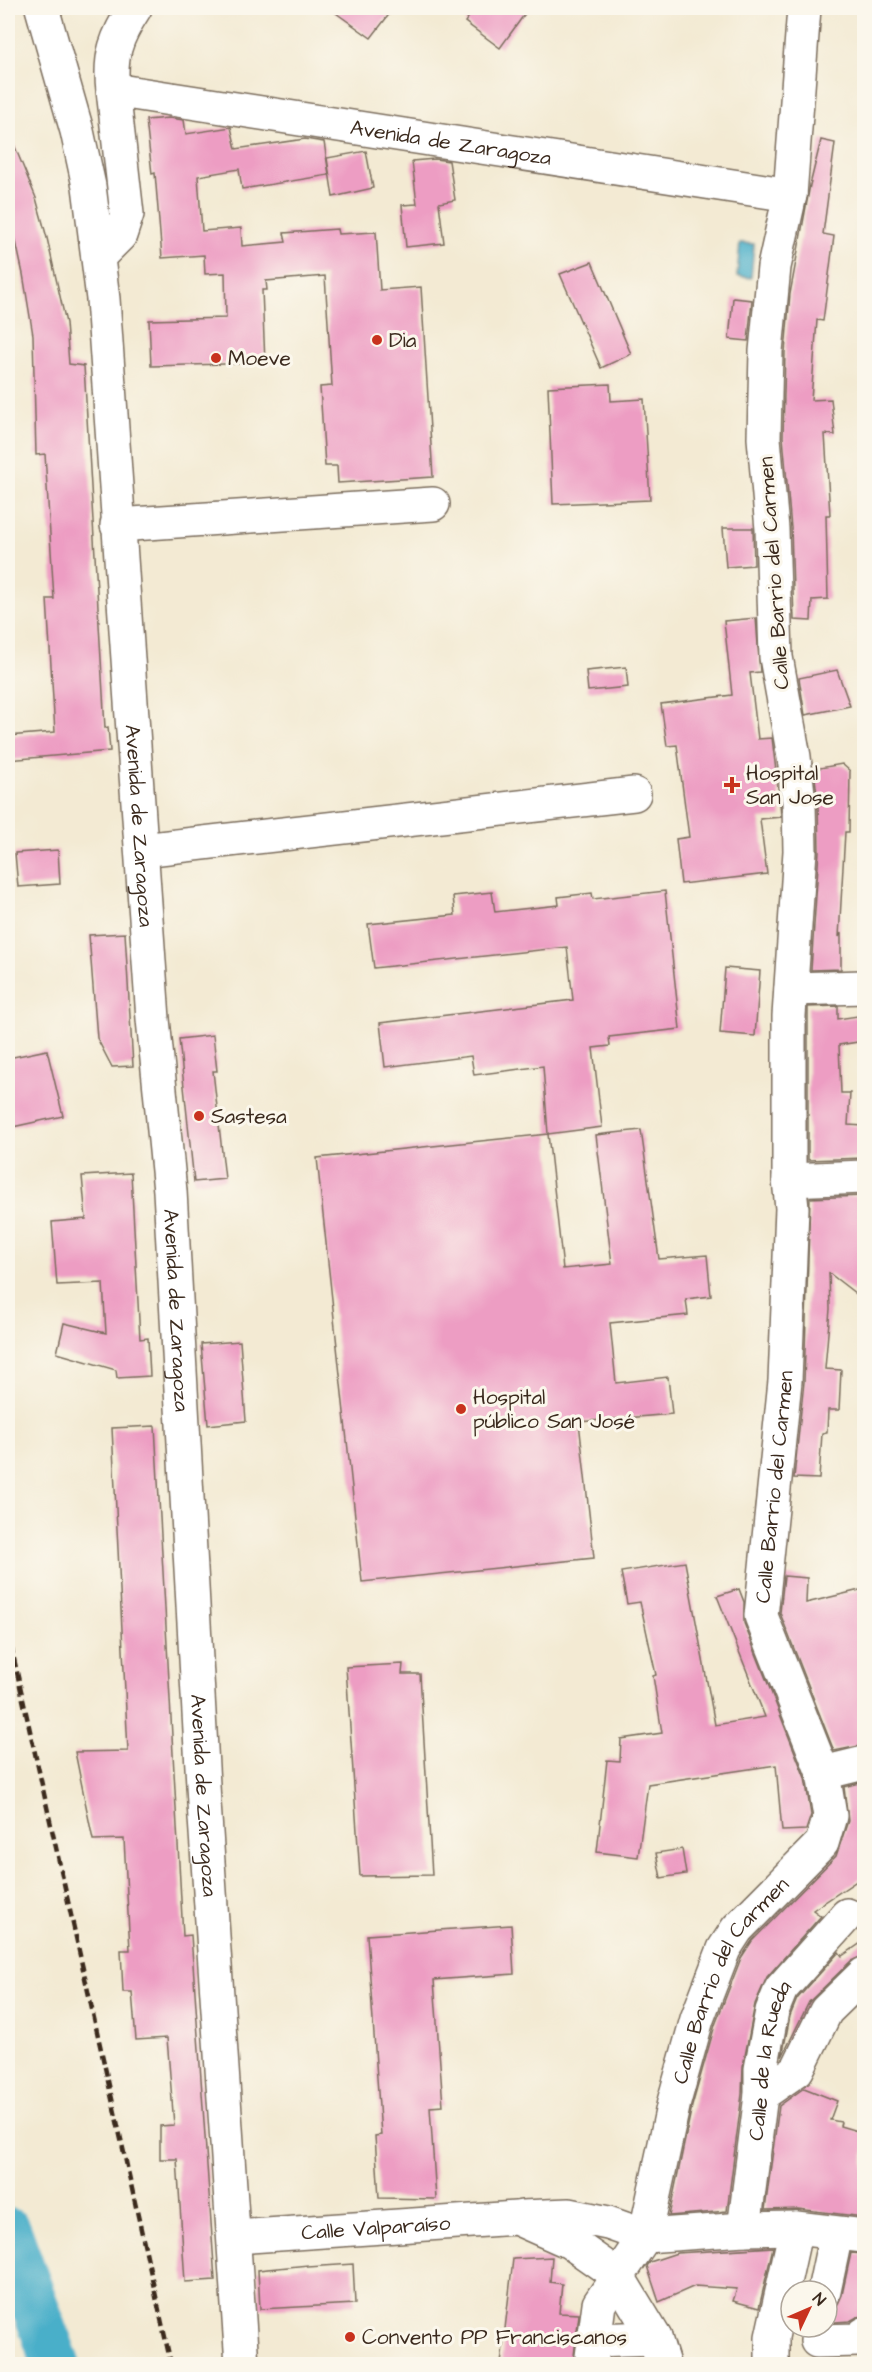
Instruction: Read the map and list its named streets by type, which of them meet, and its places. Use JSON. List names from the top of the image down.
{
  "streets": {
    "street": [
      "Avenida de Zaragoza",
      "Calle Barrio del Carmen",
      "Calle de la Rueda",
      "Calle Valparaíso"
    ]
  },
  "crossings": [
    ["Avenida de Zaragoza", "Calle Barrio del Carmen"],
    ["Avenida de Zaragoza", "Calle Valparaíso"],
    ["Calle Barrio del Carmen", "Calle Valparaíso"]
  ],
  "places": {
    "other": [
      "Dia",
      "Moeve",
      "Sastesa",
      "Hospital público San José",
      "Convento PP Franciscanos"
    ],
    "health": ["Hospital San Jose"]
  },
  "north": "top right"
}
